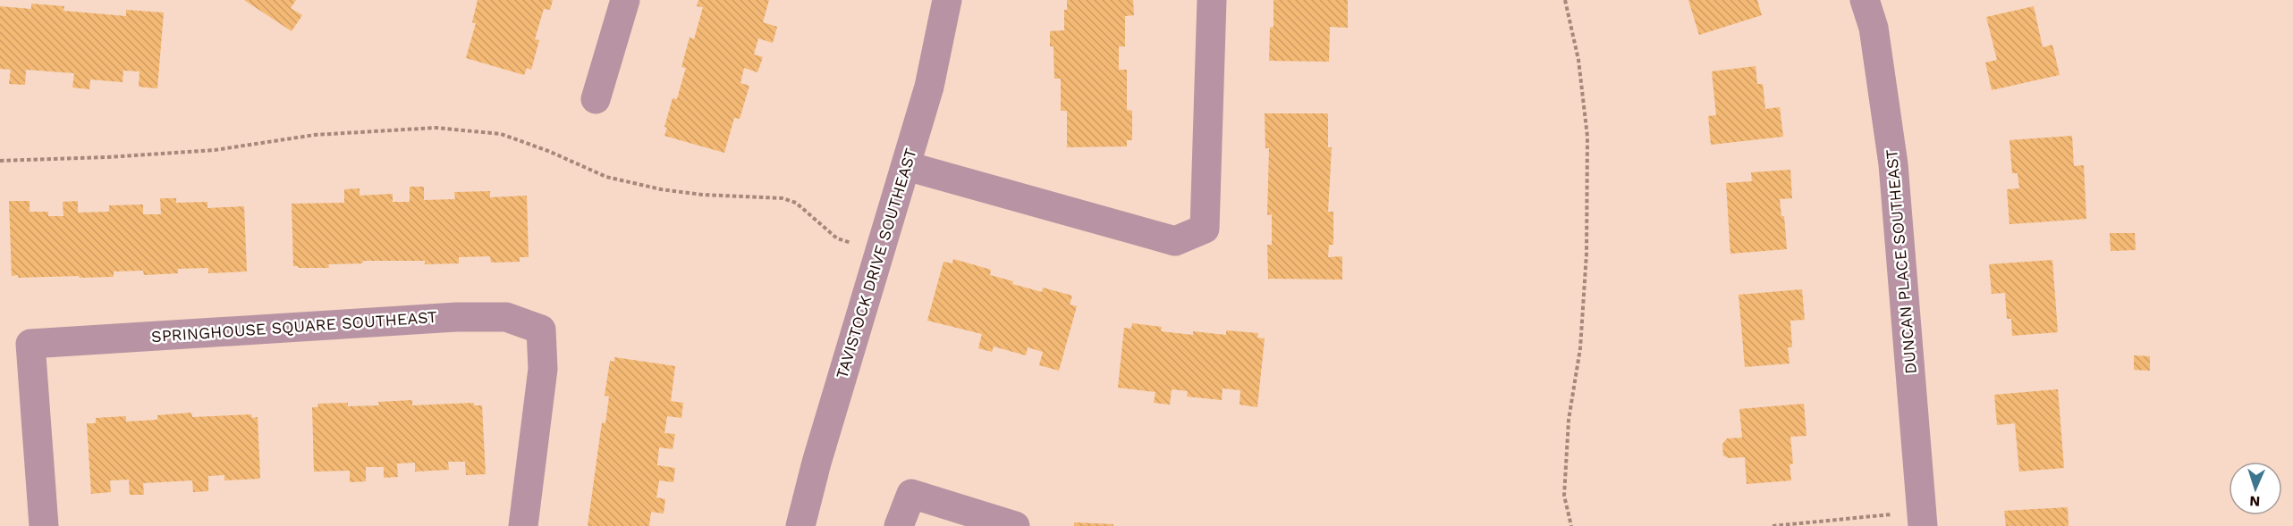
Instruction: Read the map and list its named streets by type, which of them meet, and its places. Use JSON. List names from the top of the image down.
{
  "streets": {
    "street": ["DUNCAN PLACE SOUTHEAST", "TAVISTOCK DRIVE SOUTHEAST", "SPRINGHOUSE SQUARE SOUTHEAST"]
  },
  "north": "bottom"
}
